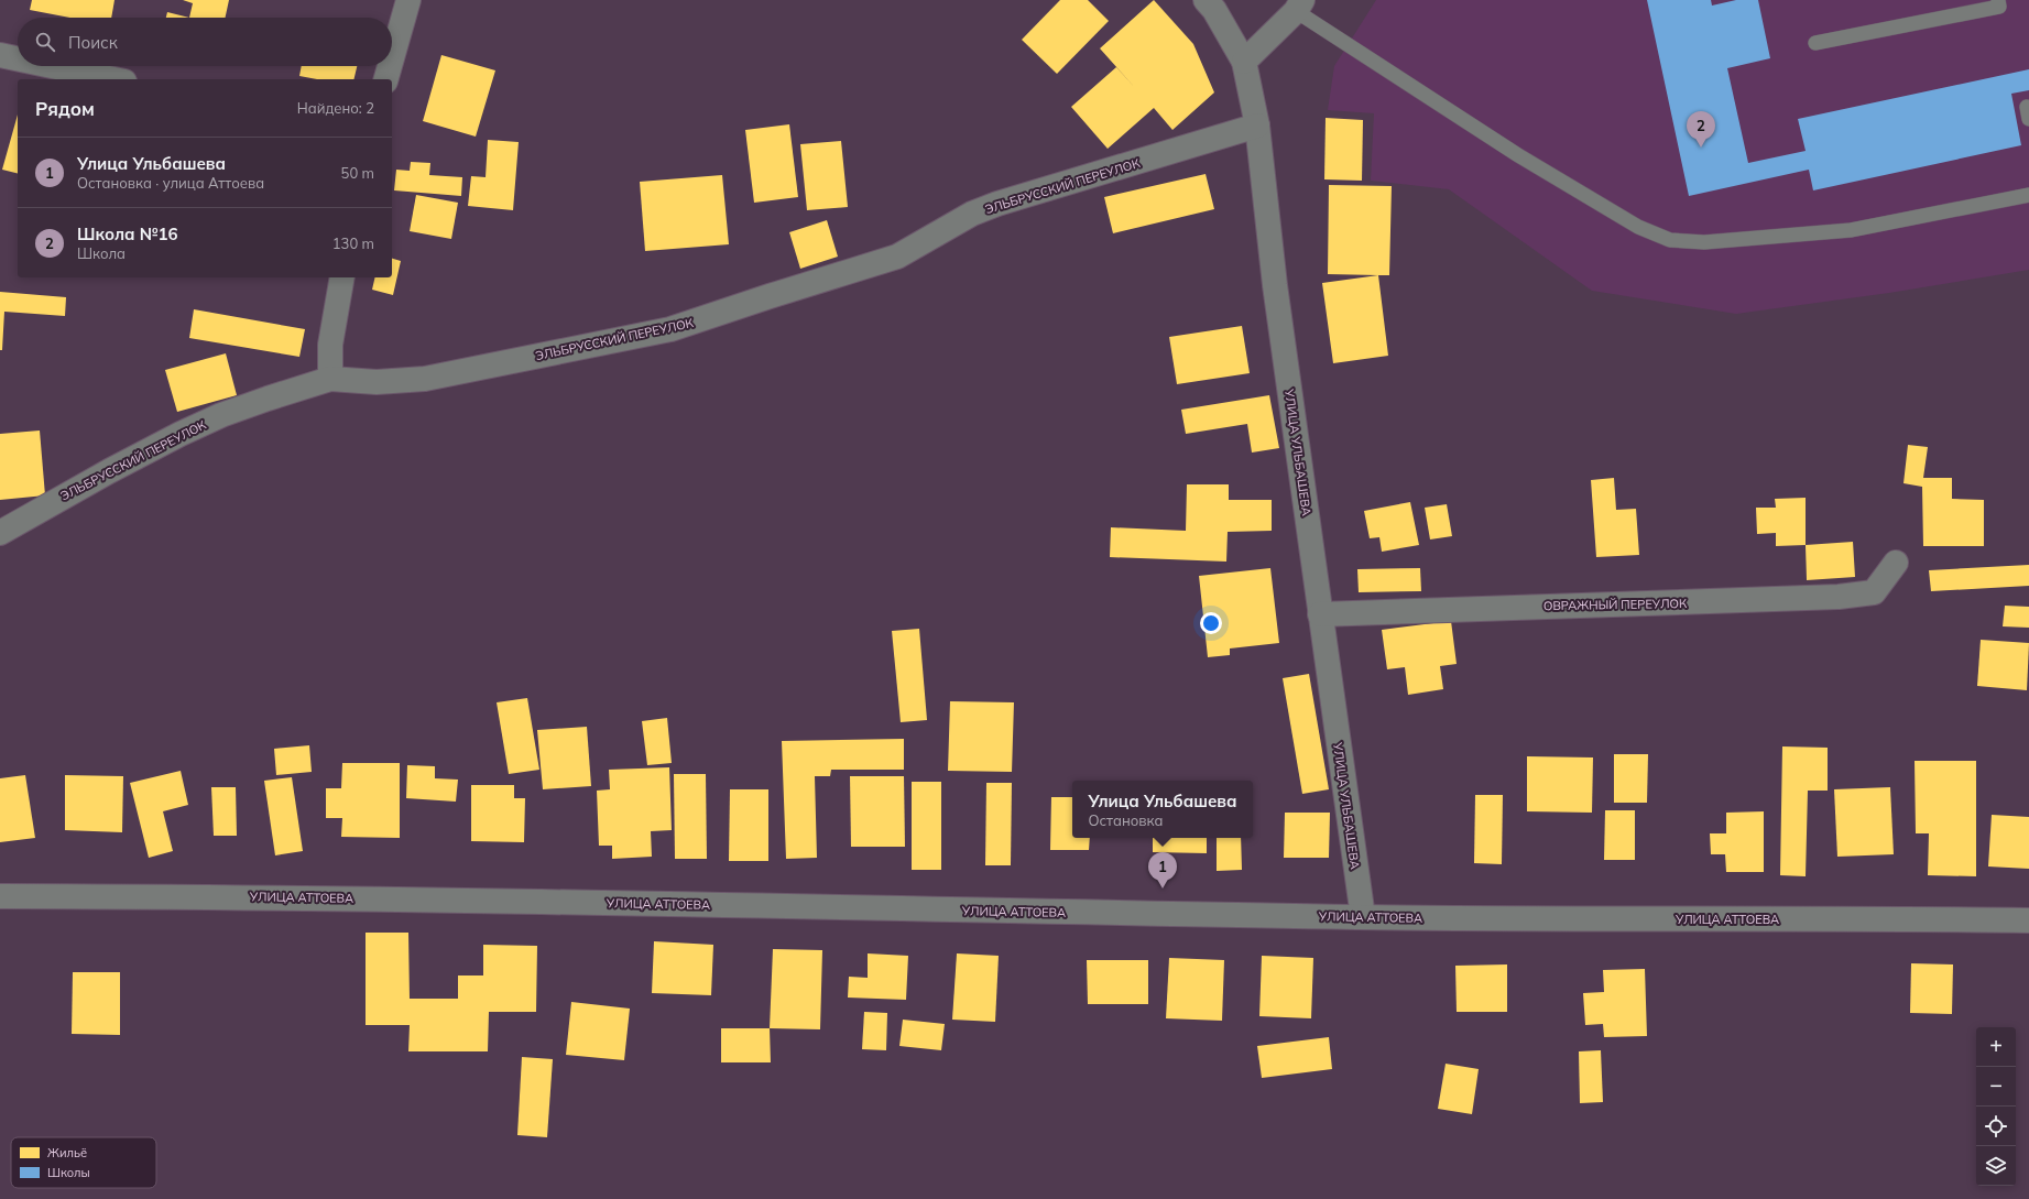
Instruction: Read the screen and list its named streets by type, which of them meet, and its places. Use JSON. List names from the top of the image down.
{
  "streets": {
    "street": [
      "ЭЛЬБРУССКИЙ ПЕРЕУЛОК",
      "УЛИЦА УЛЬБАШЕВА",
      "ОВРАЖНЫЙ ПЕРЕУЛОК",
      "УЛИЦА АТТОЕВА"
    ]
  },
  "crossings": [
    ["ЭЛЬБРУССКИЙ ПЕРЕУЛОК", "УЛИЦА УЛЬБАШЕВА"],
    ["УЛИЦА УЛЬБАШЕВА", "ОВРАЖНЫЙ ПЕРЕУЛОК"],
    ["УЛИЦА УЛЬБАШЕВА", "УЛИЦА АТТОЕВА"]
  ],
  "legend": ["Жильё", "Школы"],
  "page": {
    "search": "Поиск",
    "heading": ["Рядом", "Найдено: 2"],
    "pins": ["2", "1"],
    "list": [
      {
        "mark": "1",
        "name": "Улица Ульбашева",
        "note": "Остановка · улица Аттоева",
        "value": "50 m"
      },
      {
        "mark": "2",
        "name": "Школа №16",
        "note": "Школа",
        "value": "130 m"
      }
    ],
    "popup": ["Улица Ульбашева", "Остановка"],
    "map_buttons": ["+", "−"]
  }
}
